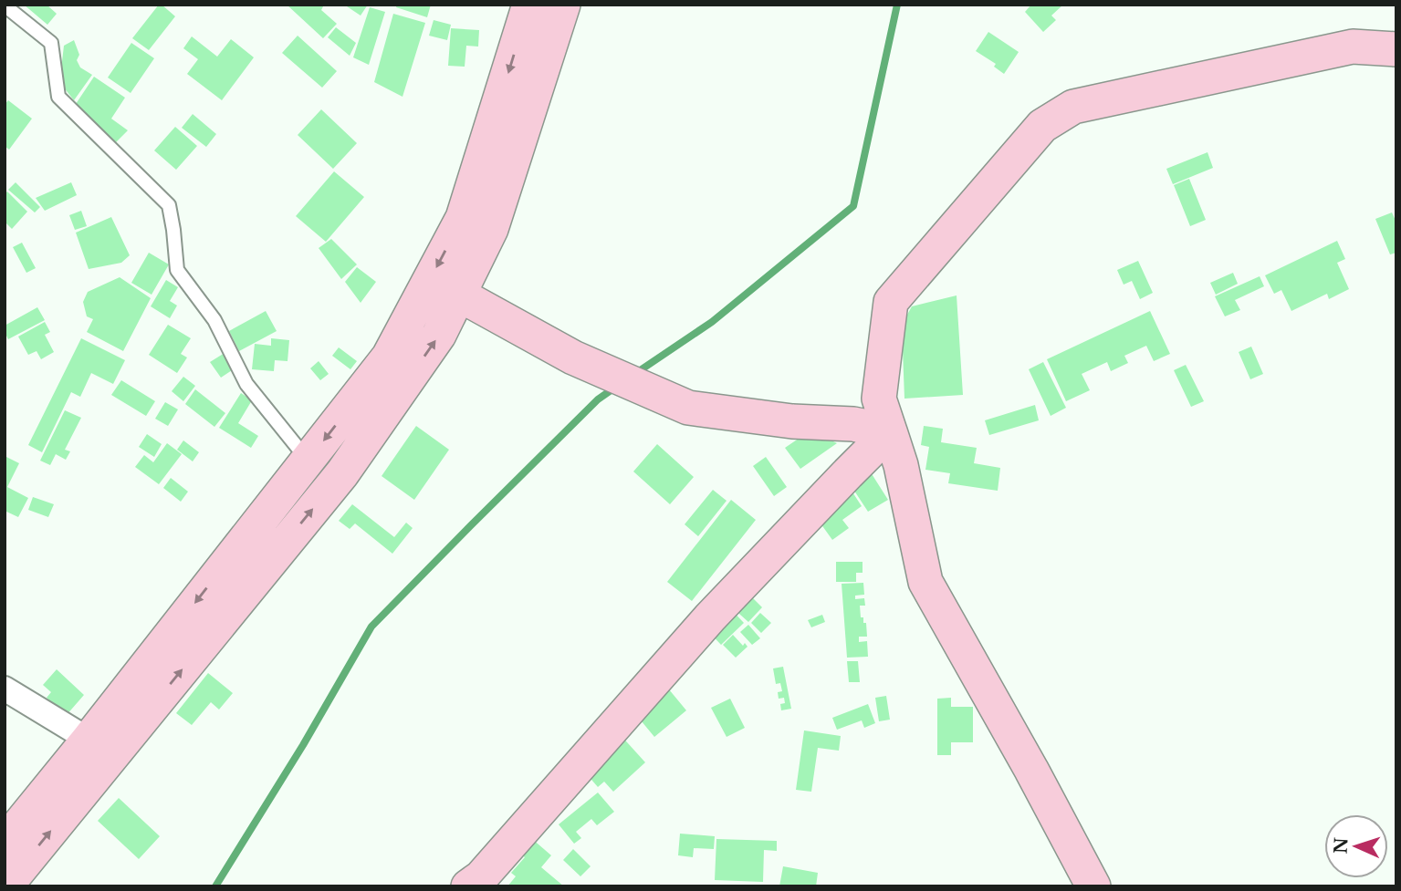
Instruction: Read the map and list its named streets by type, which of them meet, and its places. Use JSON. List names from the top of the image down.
{
  "north": "left"
}
